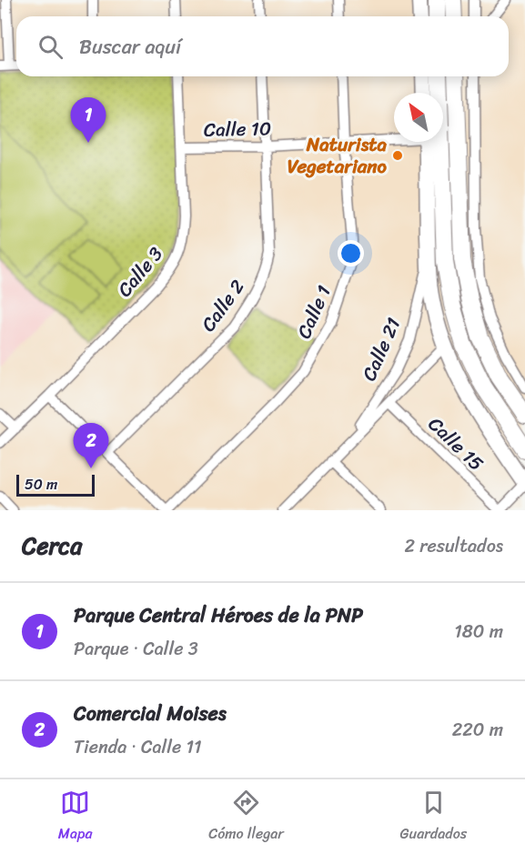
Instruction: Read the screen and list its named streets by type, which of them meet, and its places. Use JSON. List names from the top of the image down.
{
  "streets": {
    "street": [
      "Calle 10",
      "Calle 3",
      "Calle 2",
      "Calle 1",
      "Calle 21",
      "Calle 15"
    ]
  },
  "crossings": [
    ["Calle 10", "Calle 3"],
    ["Calle 10", "Calle 2"],
    ["Calle 10", "Calle 1"],
    ["Calle 21", "Calle 15"]
  ],
  "places": ["Naturista Vegetariano"],
  "scale_bar": "50 m",
  "north": "top left",
  "page": {
    "search": "Buscar aquí",
    "pins": ["1", "2"],
    "scale": "50 m",
    "heading": ["Cerca", "2 resultados"],
    "list": [
      {
        "mark": "1",
        "name": "Parque Central Héroes de la PNP",
        "note": "Parque · Calle 3",
        "value": "180 m"
      },
      {
        "mark": "2",
        "name": "Comercial Moises",
        "note": "Tienda · Calle 11",
        "value": "220 m"
      }
    ],
    "nav": ["Mapa", "Cómo llegar", "Guardados"]
  }
}
